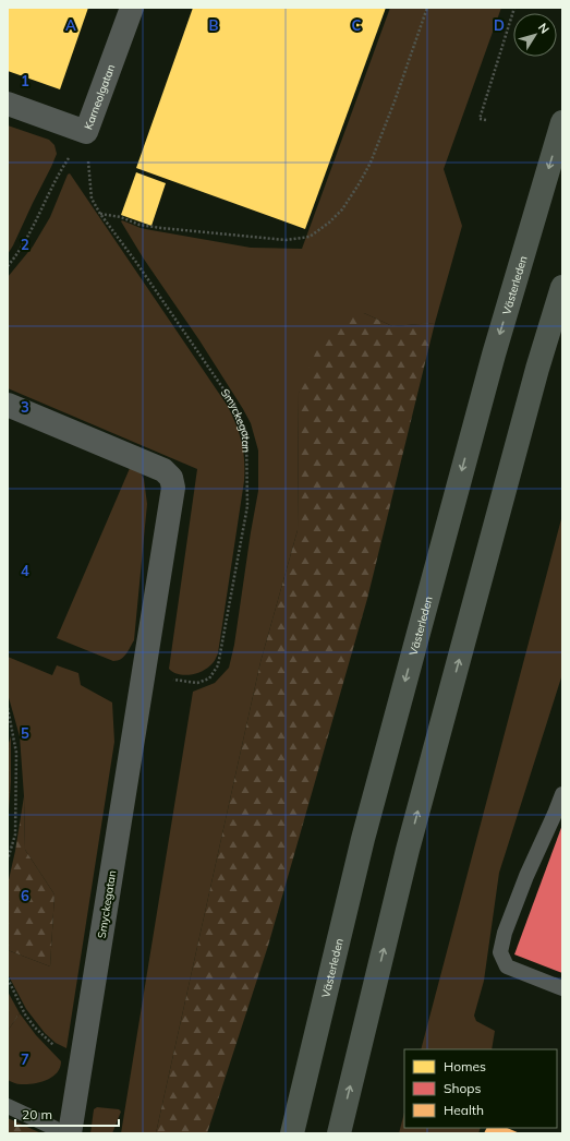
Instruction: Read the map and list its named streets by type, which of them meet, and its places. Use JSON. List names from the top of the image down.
{
  "streets": {
    "highway": ["Västerleden"],
    "street": ["Karneolgatan", "Smyckegatan"]
  },
  "crossings": [
    ["Karneolgatan", "Smyckegatan"]
  ],
  "legend": ["Homes", "Shops", "Health"],
  "scale_bar": "20 m",
  "north": "top right",
  "grid": {
    "columns": [
      "A",
      "B",
      "C",
      "D"
    ],
    "rows": [
      "1",
      "2",
      "3",
      "4",
      "5",
      "6",
      "7"
    ]
  }
}
